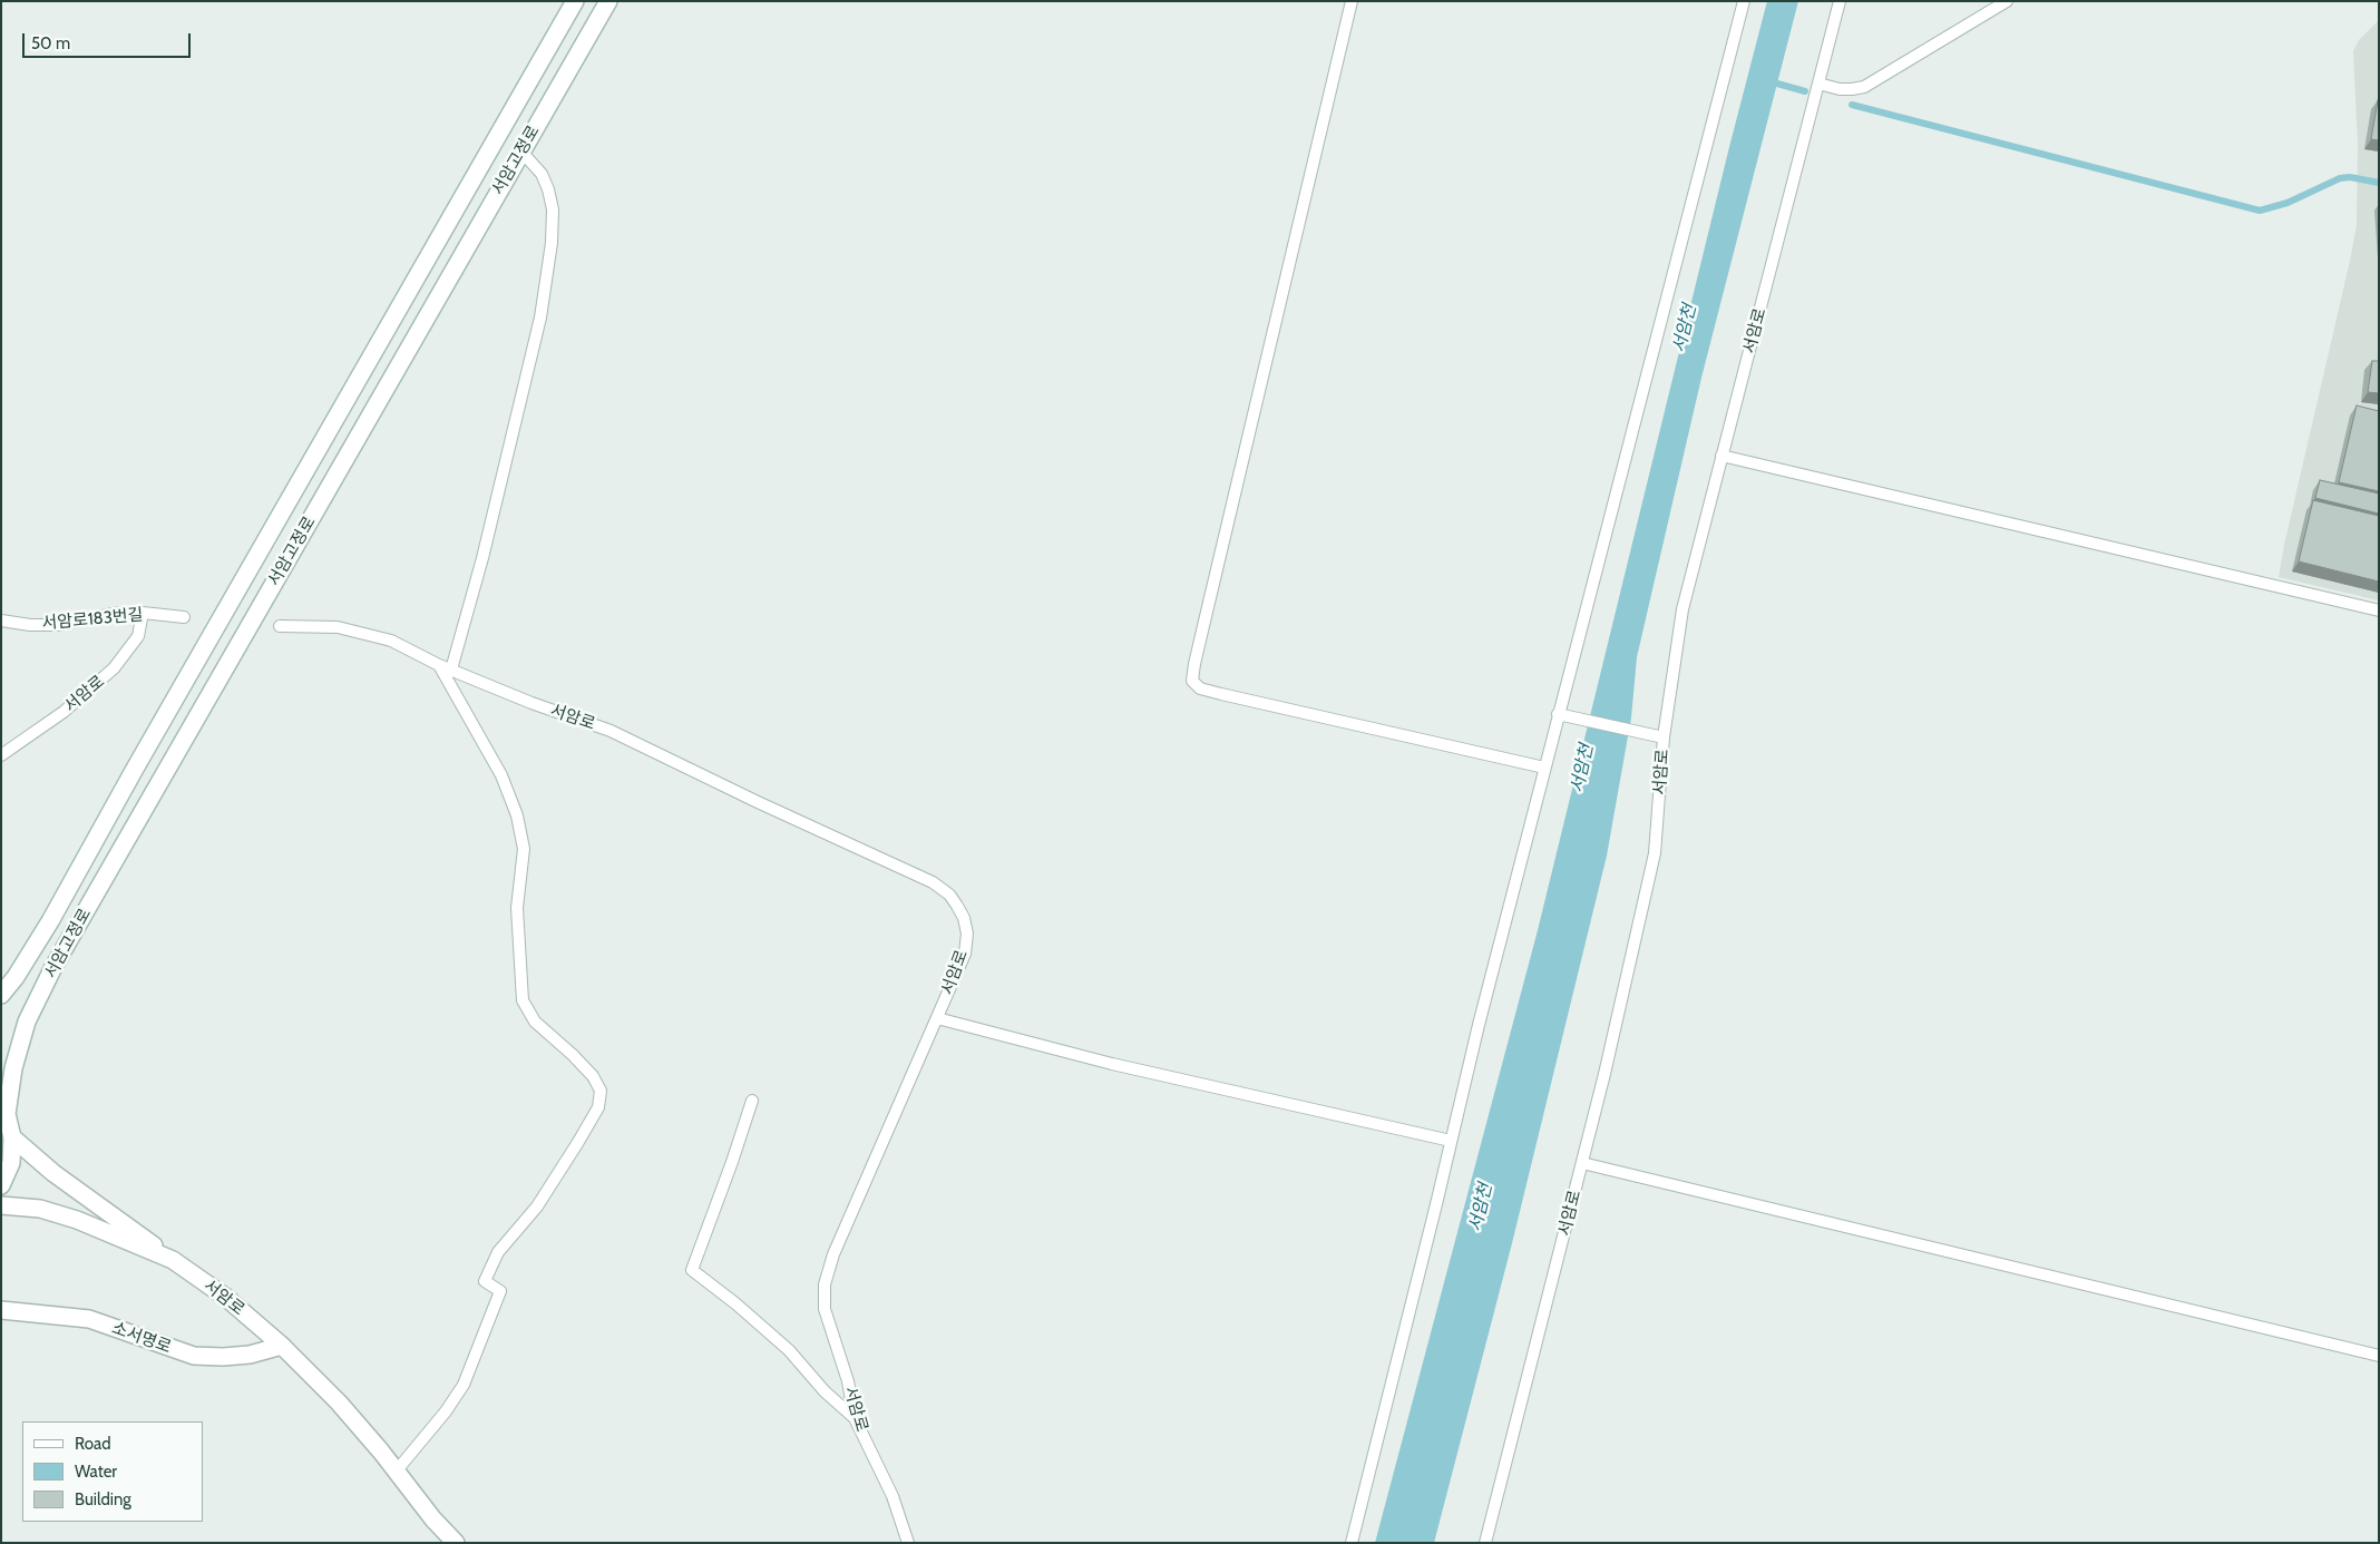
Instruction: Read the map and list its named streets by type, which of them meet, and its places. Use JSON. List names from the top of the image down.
{
  "streets": {
    "main road": ["서암고정로", "서암로", "소서명로"],
    "lane": ["서암로183번길"]
  },
  "crossings": [
    ["서암로", "서암로183번길"],
    ["서암로", "소서명로"]
  ],
  "water": ["서암천"],
  "legend": ["Road", "Water", "Building"],
  "scale_bar": "50 m"
}
